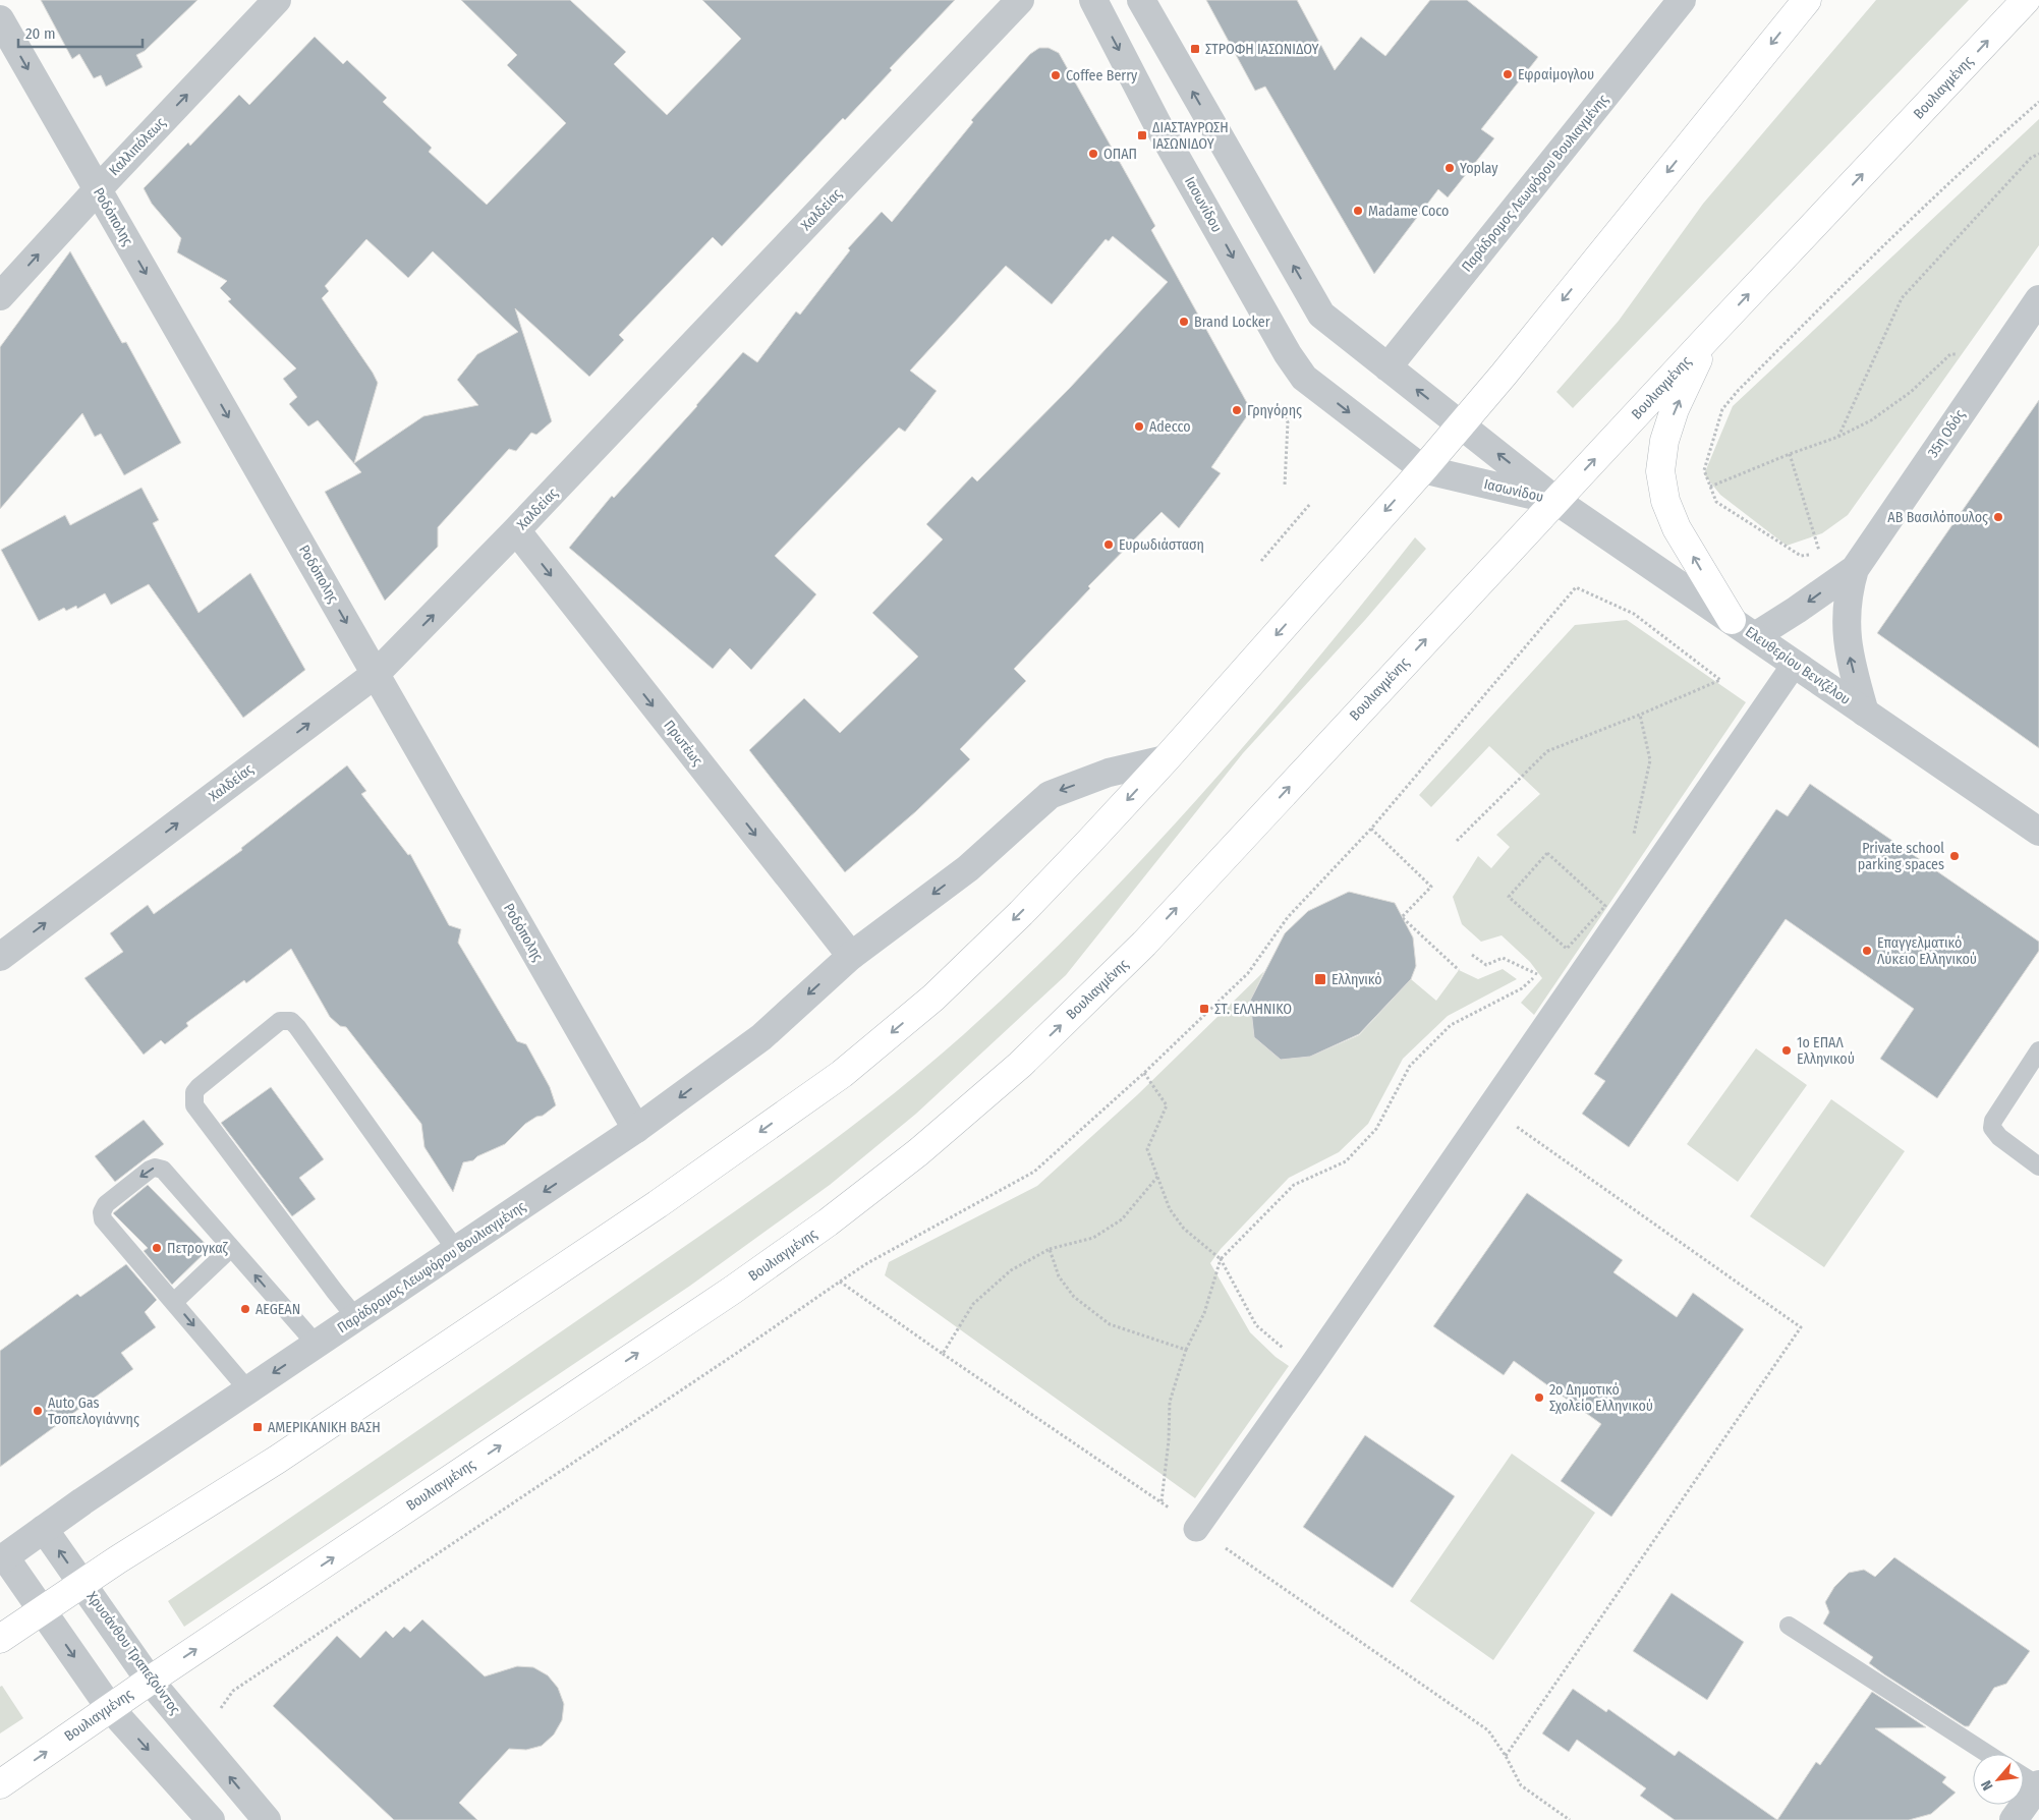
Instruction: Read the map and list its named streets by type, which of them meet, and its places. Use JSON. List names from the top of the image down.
{
  "streets": {
    "main road": ["Βουλιαγμένης"],
    "street": [
      "Καλλιπόλεως",
      "Παράδρομος Λεωφόρου Βουλιαγμένης",
      "Ιασωνίδου",
      "Χαλδείας",
      "Ροδόπολης",
      "35η Οδός",
      "Ελευθερίου Βενιζέλου",
      "Πρωτέως",
      "Χρυσάνθου Τραπεζούντος"
    ]
  },
  "crossings": [
    ["Βουλιαγμένης", "Ιασωνίδου"],
    ["Βουλιαγμένης", "Ελευθερίου Βενιζέλου"],
    ["Βουλιαγμένης", "Χρυσάνθου Τραπεζούντος"],
    ["Καλλιπόλεως", "Ροδόπολης"],
    ["Παράδρομος Λεωφόρου Βουλιαγμένης", "Ιασωνίδου"],
    ["Παράδρομος Λεωφόρου Βουλιαγμένης", "Ροδόπολης"],
    ["Παράδρομος Λεωφόρου Βουλιαγμένης", "Πρωτέως"],
    ["Παράδρομος Λεωφόρου Βουλιαγμένης", "Χρυσάνθου Τραπεζούντος"],
    ["Ιασωνίδου", "Ελευθερίου Βενιζέλου"],
    ["Χαλδείας", "Ροδόπολης"],
    ["Χαλδείας", "Πρωτέως"],
    ["35η Οδός", "Ελευθερίου Βενιζέλου"]
  ],
  "one_way": [
    "Καλλιπόλεως",
    "Παράδρομος Λεωφόρου Βουλιαγμένης",
    "Χαλδείας",
    "Ροδόπολης",
    "Πρωτέως"
  ],
  "places": {
    "transit": [
      "ΣΤΡΟΦΗ ΙΑΣΩΝΙΔΟΥ",
      "ΔΙΑΣΤΑΥΡΩΣΗ ΙΑΣΩΝΙΔΟΥ",
      "Ελληνικό",
      "ΣΤ. ΕΛΛΗΝΙΚΟ",
      "ΑΜΕΡΙΚΑΝΙΚΗ ΒΑΣΗ"
    ],
    "other": [
      "Εφραίμογλου",
      "Coffee Berry",
      "ΟΠΑΠ",
      "Yoplay",
      "Madame Coco",
      "Brand Locker",
      "Γρηγόρης",
      "Adecco",
      "ΑΒ Βασιλόπουλος",
      "Ευρωδιάσταση",
      "Private school parking spaces",
      "Επαγγελματικό Λύκειο Ελληνικού",
      "1ο ΕΠΑΛ Ελληνικού",
      "Πετρογκαζ",
      "AEGEAN",
      "2ο Δημοτικό Σχολείο Ελληνικού",
      "Auto Gas Τσοπελογιάννης"
    ]
  },
  "scale_bar": "20 m",
  "north": "bottom left"
}
